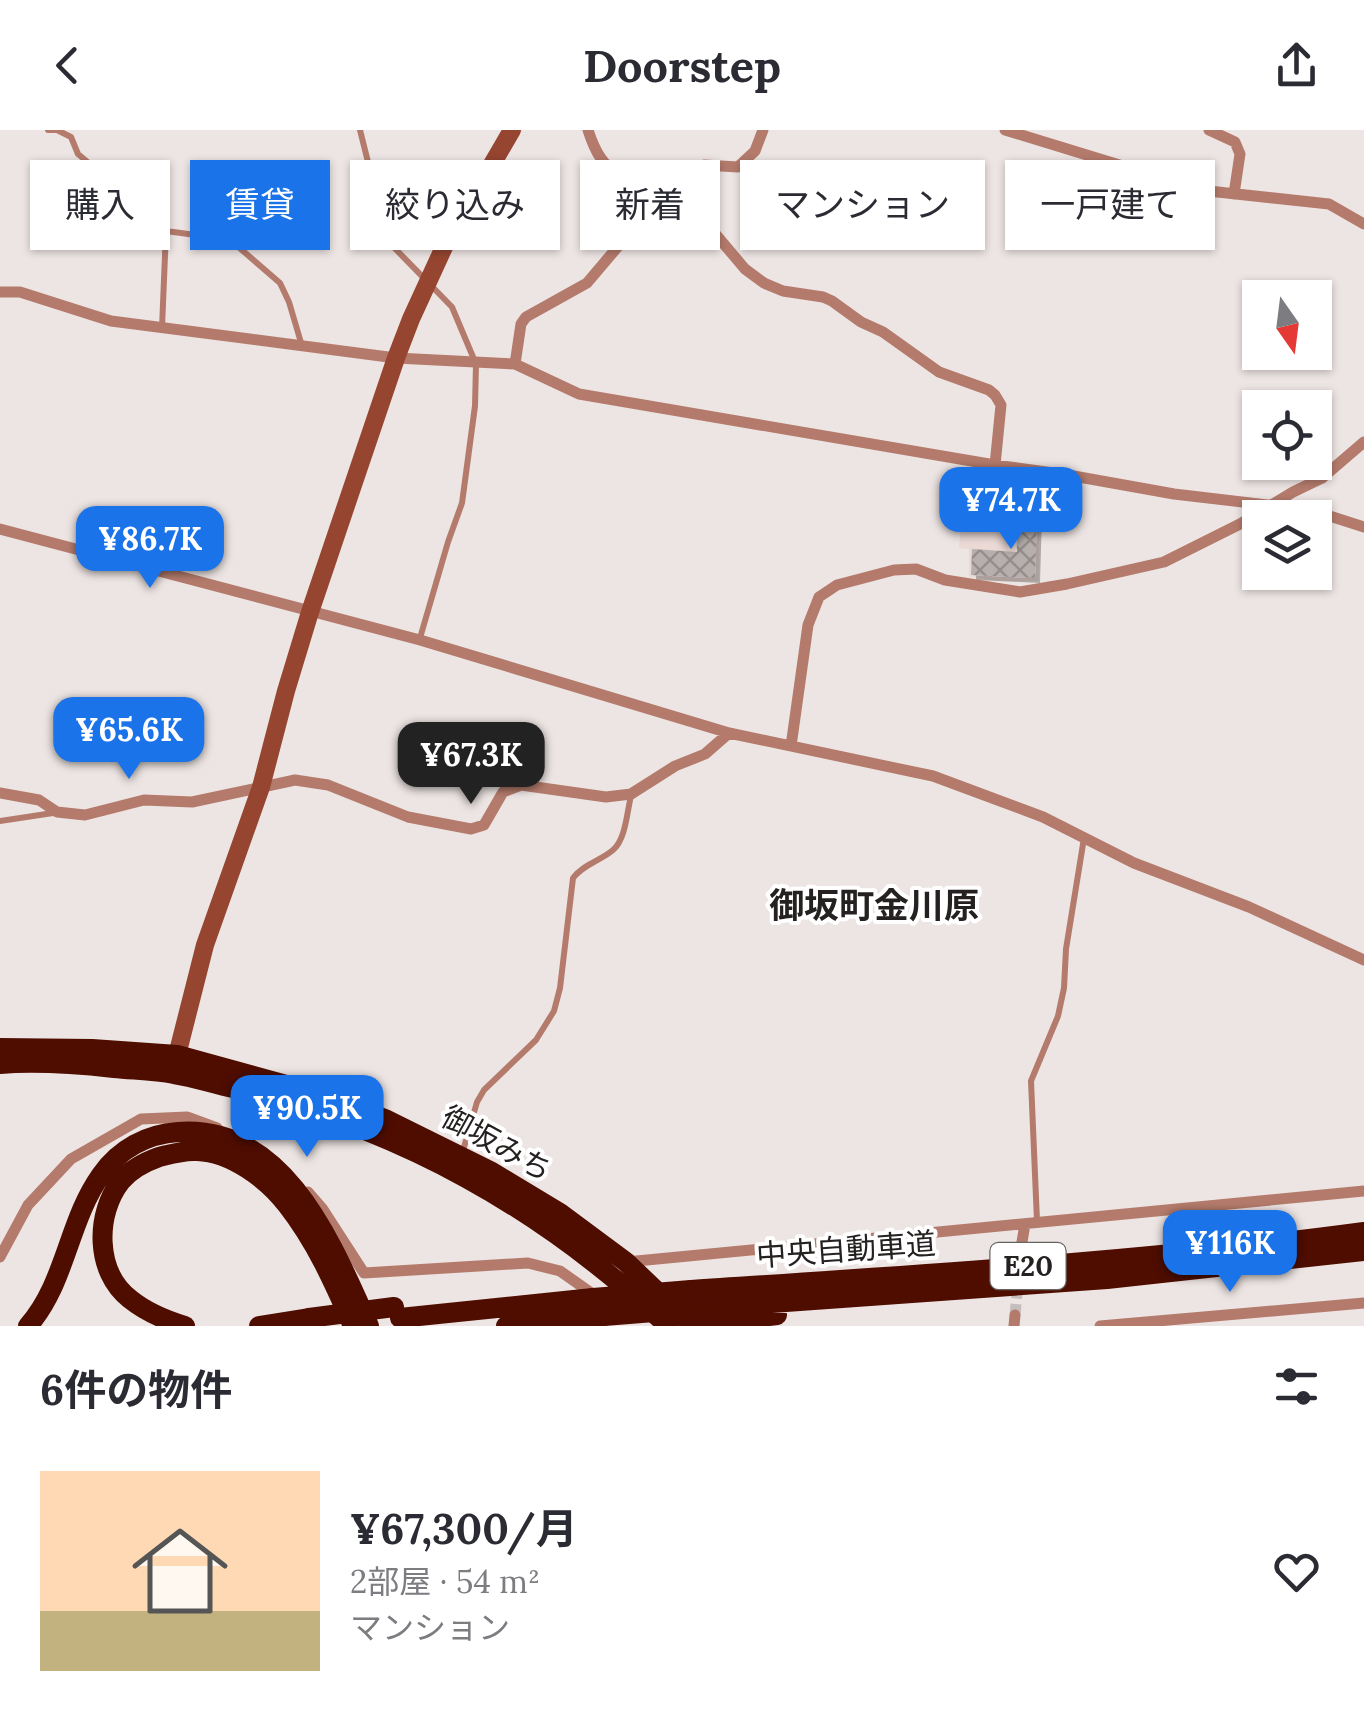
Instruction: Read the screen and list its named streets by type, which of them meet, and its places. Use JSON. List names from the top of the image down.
{
  "streets": {
    "highway": ["御坂みち", "中央自動車道", "E20"]
  },
  "crossings": [
    ["御坂みち", "中央自動車道"]
  ],
  "districts": ["御坂町金川原"],
  "north": "bottom",
  "page": {
    "header": "Doorstep",
    "chip": [
      "購入",
      "賃貸",
      "絞り込み",
      "新着",
      "マンション",
      "一戸建て"
    ],
    "price": [
      "¥74.7K",
      "¥86.7K",
      "¥65.6K",
      "¥67.3K",
      "¥90.5K",
      "¥116K"
    ],
    "heading": "6件の物件",
    "list": [
      {
        "name": "¥67,300/月",
        "note": "2部屋 · 54 m² · マンション"
      }
    ]
  }
}
